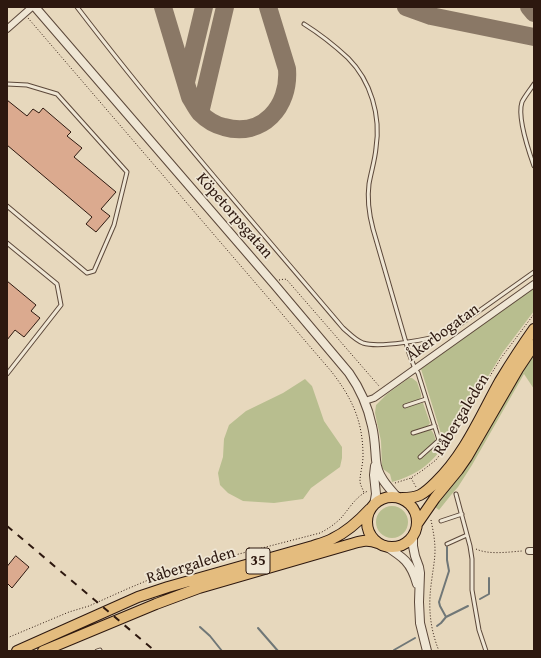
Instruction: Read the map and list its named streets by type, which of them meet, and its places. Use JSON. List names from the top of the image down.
{
  "streets": {
    "main road": ["Råbergaleden", "35"],
    "street": ["Köpetorpsgatan", "Åkerbogatan"]
  },
  "crossings": [
    ["Köpetorpsgatan", "Åkerbogatan"],
    ["Köpetorpsgatan", "Råbergaleden"],
    ["Köpetorpsgatan", "35"],
    ["Råbergaleden", "35"]
  ]
}
